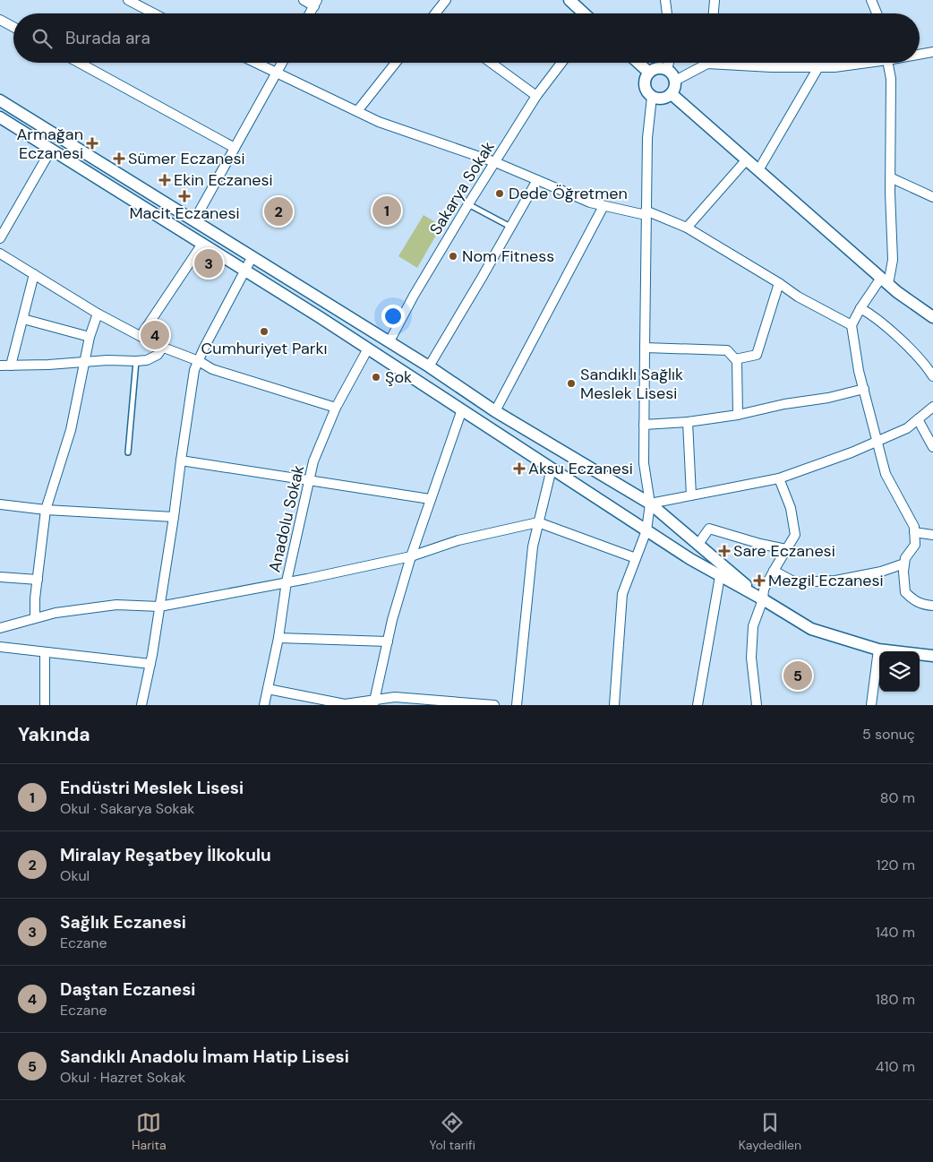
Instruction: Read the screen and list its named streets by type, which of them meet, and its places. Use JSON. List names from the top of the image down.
{
  "streets": {
    "street": ["Sakarya Sokak", "Anadolu Sokak"]
  },
  "places": {
    "health": [
      "Armağan Eczanesi",
      "Sümer Eczanesi",
      "Ekin Eczanesi",
      "Macit Eczanesi",
      "Aksu Eczanesi",
      "Sare Eczanesi",
      "Mezgil Eczanesi"
    ],
    "other": [
      "Dede Öğretmen",
      "Nom Fitness",
      "Cumhuriyet Parkı",
      "Şok",
      "Sandıklı Sağlık Meslek Lisesi"
    ]
  },
  "page": {
    "search": "Burada ara",
    "pins": [
      "1",
      "2",
      "3",
      "4",
      "5"
    ],
    "heading": ["Yakında", "5 sonuç"],
    "list": [
      {
        "mark": "1",
        "name": "Endüstri Meslek Lisesi",
        "note": "Okul · Sakarya Sokak",
        "value": "80 m"
      },
      {
        "mark": "2",
        "name": "Miralay Reşatbey İlkokulu",
        "note": "Okul",
        "value": "120 m"
      },
      {
        "mark": "3",
        "name": "Sağlık Eczanesi",
        "note": "Eczane",
        "value": "140 m"
      },
      {
        "mark": "4",
        "name": "Daştan Eczanesi",
        "note": "Eczane",
        "value": "180 m"
      },
      {
        "mark": "5",
        "name": "Sandıklı Anadolu İmam Hatip Lisesi",
        "note": "Okul · Hazret Sokak",
        "value": "410 m"
      }
    ],
    "nav": ["Harita", "Yol tarifi", "Kaydedilen"]
  }
}
